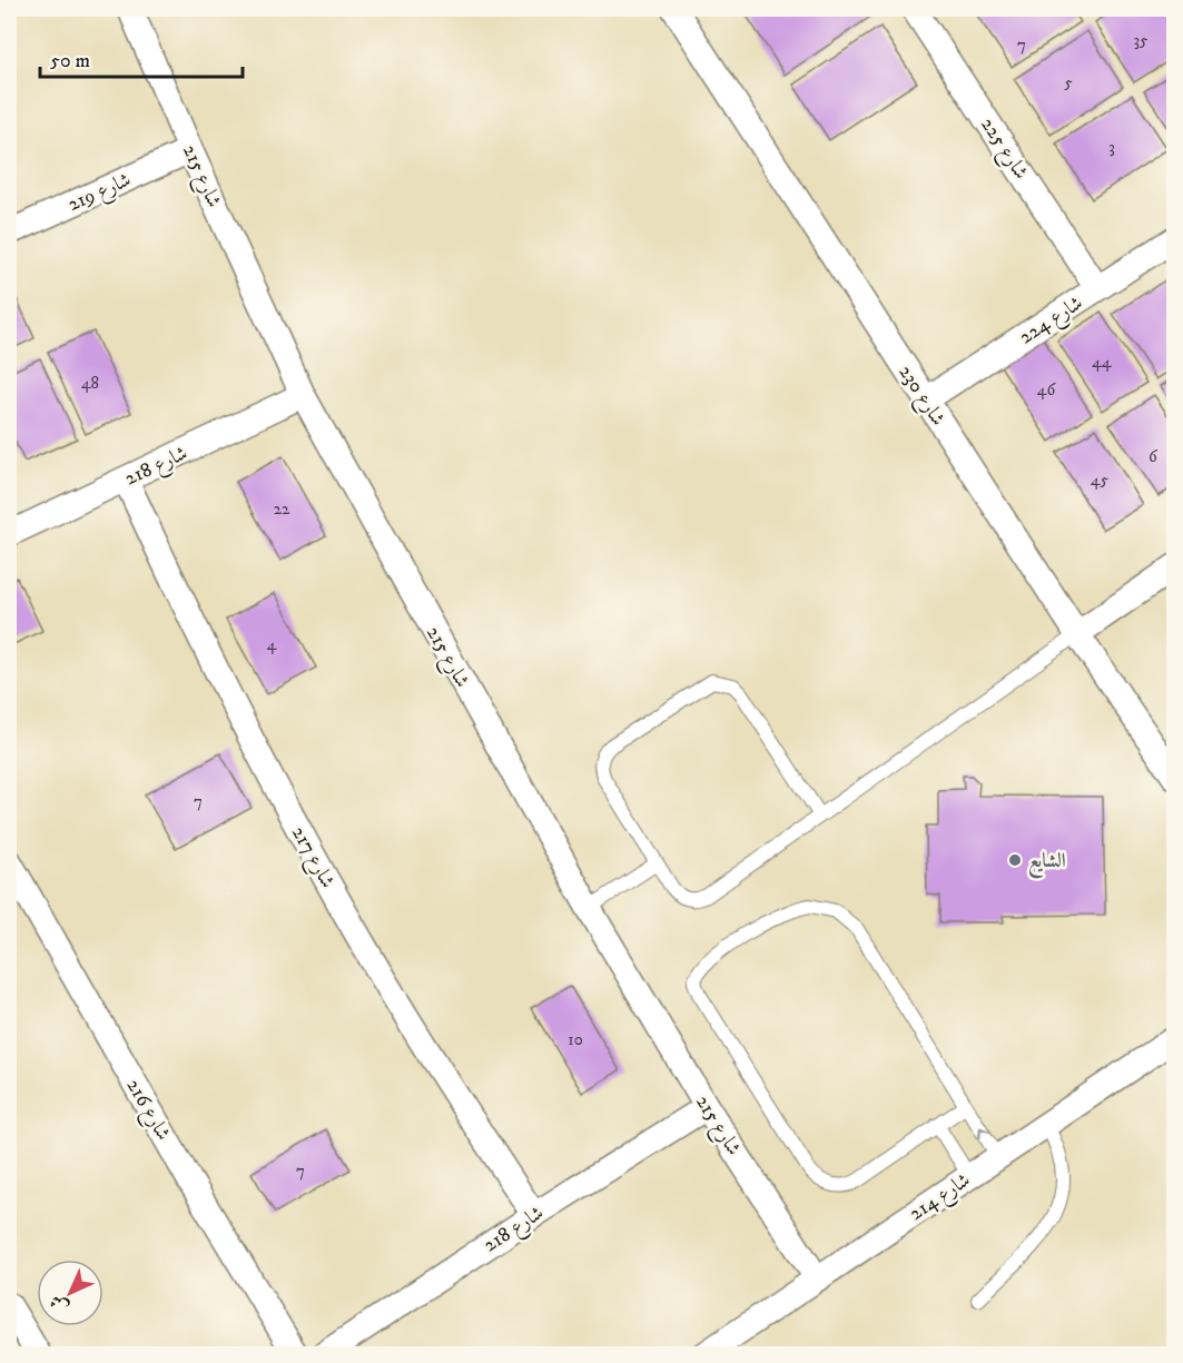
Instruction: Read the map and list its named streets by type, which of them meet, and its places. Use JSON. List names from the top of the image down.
{
  "streets": {
    "street": [
      "شارع 225",
      "شارع 215",
      "شارع 219",
      "شارع 224",
      "شارع 230",
      "شارع 218",
      "شارع 217",
      "شارع 216",
      "شارع 214"
    ]
  },
  "crossings": [
    ["شارع 225", "شارع 224"],
    ["شارع 215", "شارع 219"],
    ["شارع 215", "شارع 218"],
    ["شارع 215", "شارع 214"],
    ["شارع 224", "شارع 230"],
    ["شارع 218", "شارع 217"]
  ],
  "places": ["الشايع"],
  "house_numbers": [
    "35",
    "7",
    "5",
    "3",
    "44",
    "48",
    "46",
    "6",
    "45",
    "22",
    "4",
    "7",
    "10",
    "7"
  ],
  "scale_bar": "50 m",
  "north": "bottom left"
}
